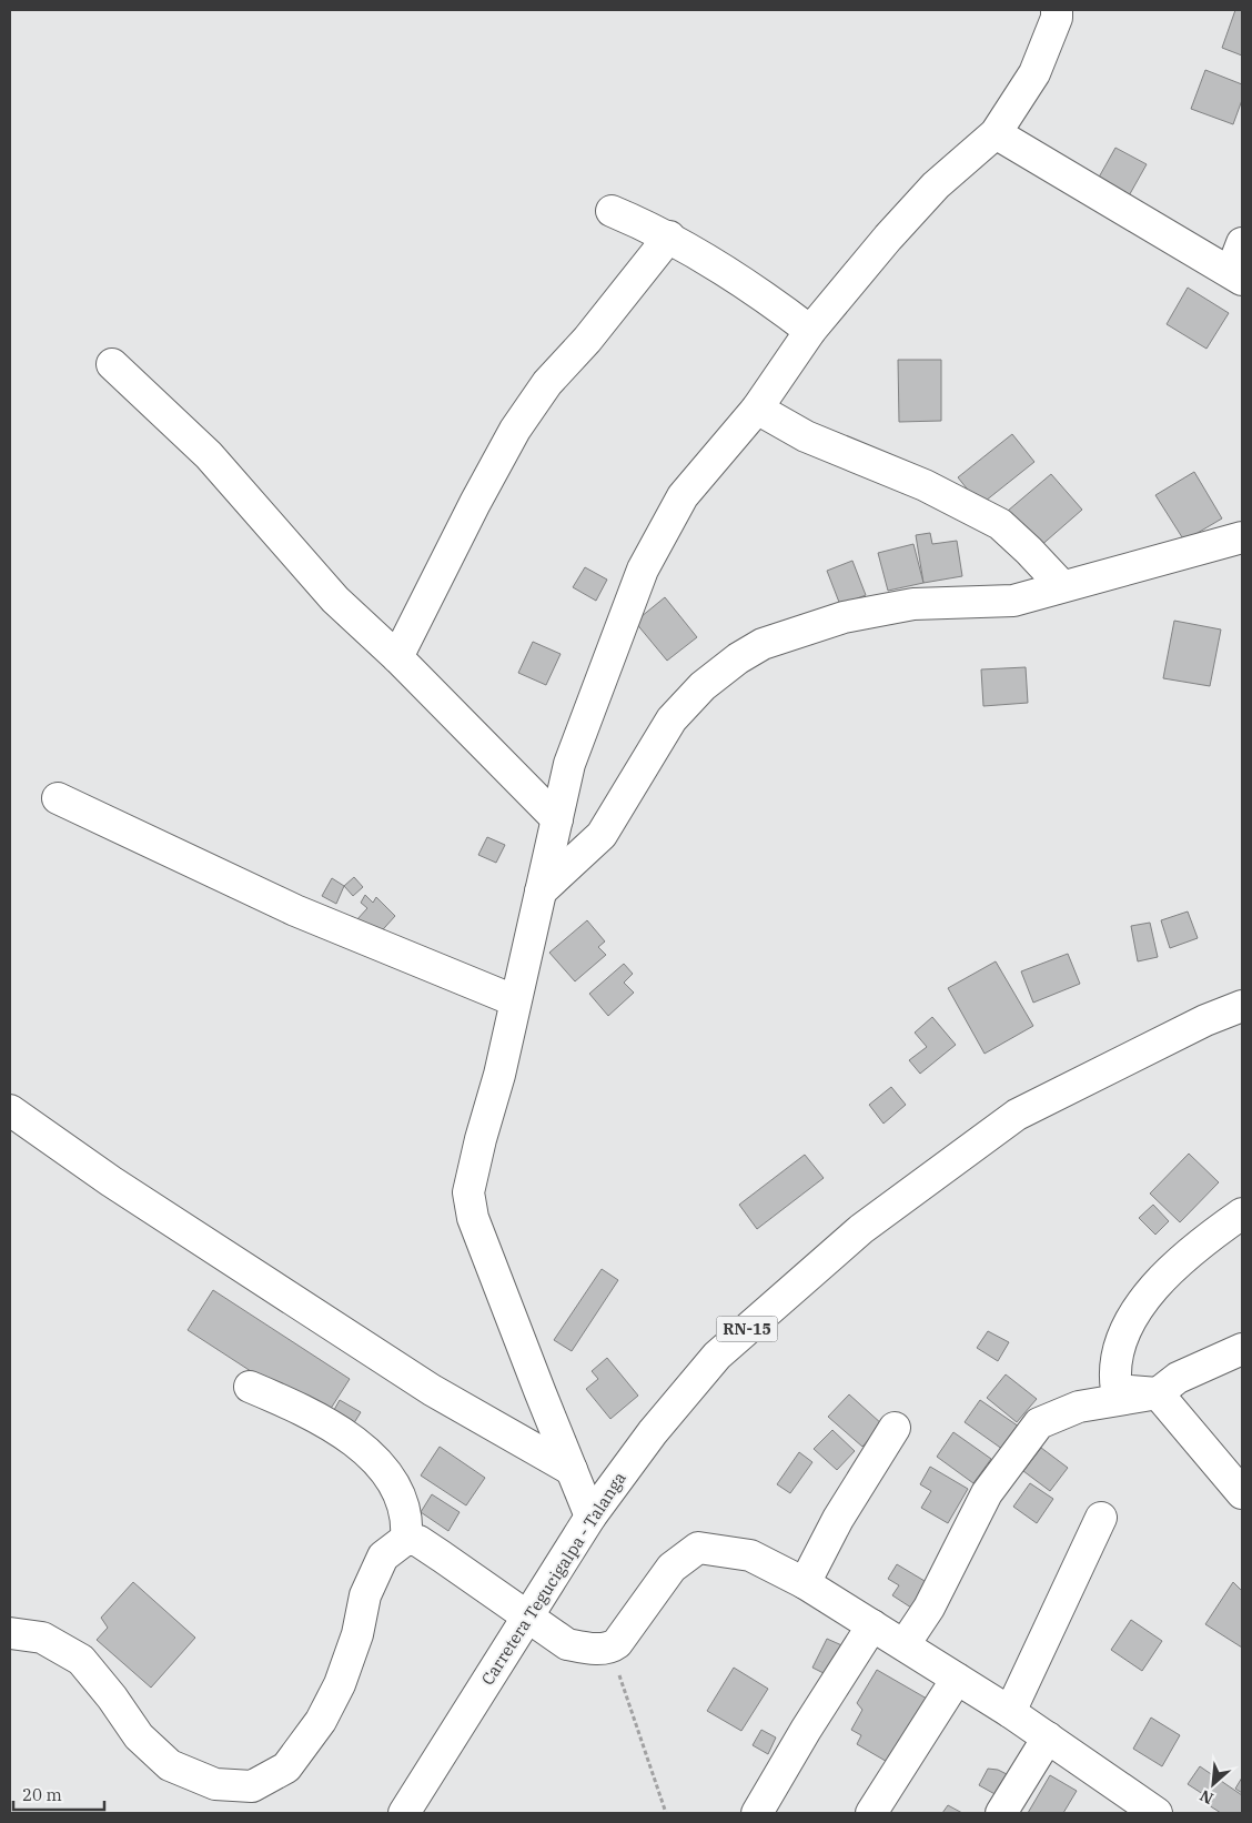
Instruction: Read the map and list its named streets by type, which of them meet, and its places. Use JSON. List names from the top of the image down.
{
  "streets": {
    "street": ["RN-15", "Carretera Tegucigalpa - Talanga"]
  },
  "scale_bar": "20 m",
  "north": "bottom left"
}
